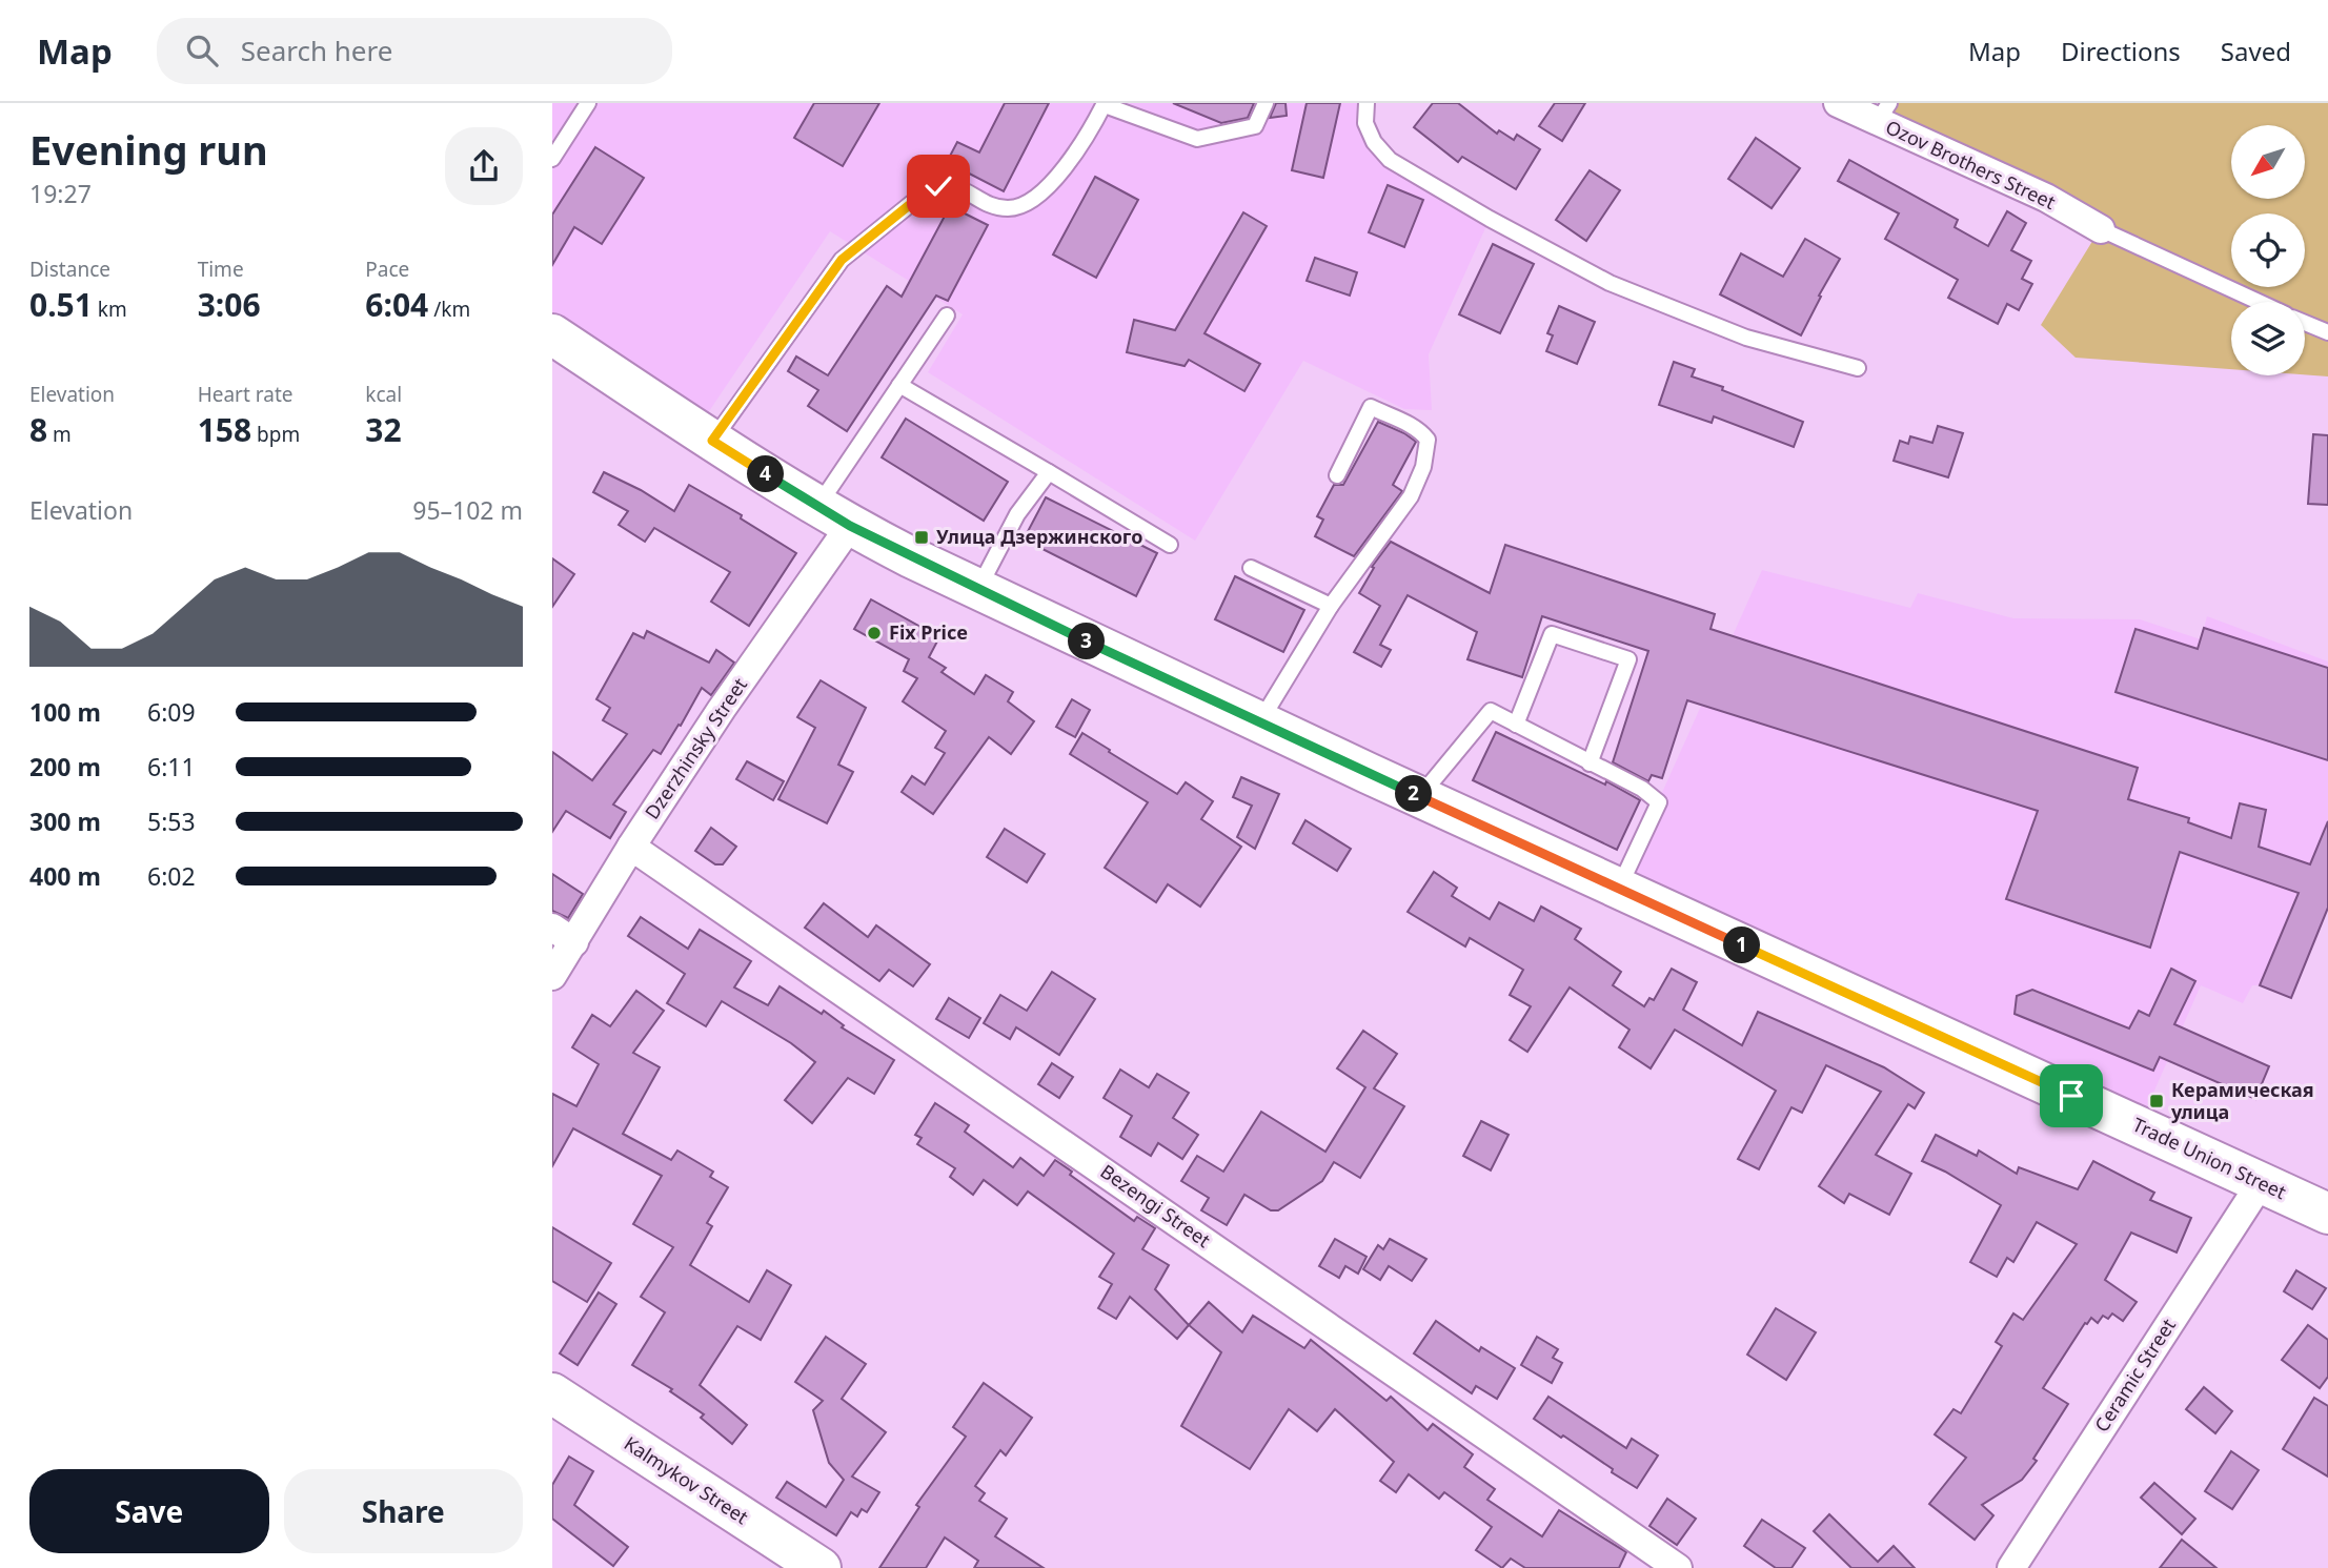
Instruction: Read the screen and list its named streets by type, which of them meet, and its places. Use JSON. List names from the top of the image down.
{
  "streets": {
    "street": [
      "Ozov Brothers Street",
      "Dzerzhinsky Street",
      "Trade Union Street",
      "Bezengi Street",
      "Ceramic Street",
      "Kalmykov Street"
    ]
  },
  "crossings": [
    ["Dzerzhinsky Street", "Trade Union Street"],
    ["Dzerzhinsky Street", "Bezengi Street"],
    ["Trade Union Street", "Ceramic Street"]
  ],
  "places": {
    "transit": ["Улица Дзержинского", "Керамическая улица"],
    "other": ["Fix Price"]
  },
  "north": "bottom left",
  "page": {
    "header": "Map",
    "search": "Search here",
    "nav": ["Map", "Directions", "Saved"],
    "heading": ["Evening run", "19:27"],
    "stats": [
      ["Distance", "0.51 km"],
      ["Time", "3:06"],
      ["Pace", "6:04 /km"],
      ["Elevation", "8 m"],
      ["Heart rate", "158 bpm"],
      ["kcal", "32"]
    ],
    "pins": [
      "4",
      "3",
      "2",
      "1"
    ],
    "chart": ["Elevation", "95–102 m"],
    "list": [
      {
        "name": "100 m",
        "note": "6:09"
      },
      {
        "name": "200 m",
        "note": "6:11"
      },
      {
        "name": "300 m",
        "note": "5:53"
      },
      {
        "name": "400 m",
        "note": "6:02"
      }
    ],
    "buttons": ["Save", "Share"]
  }
}
